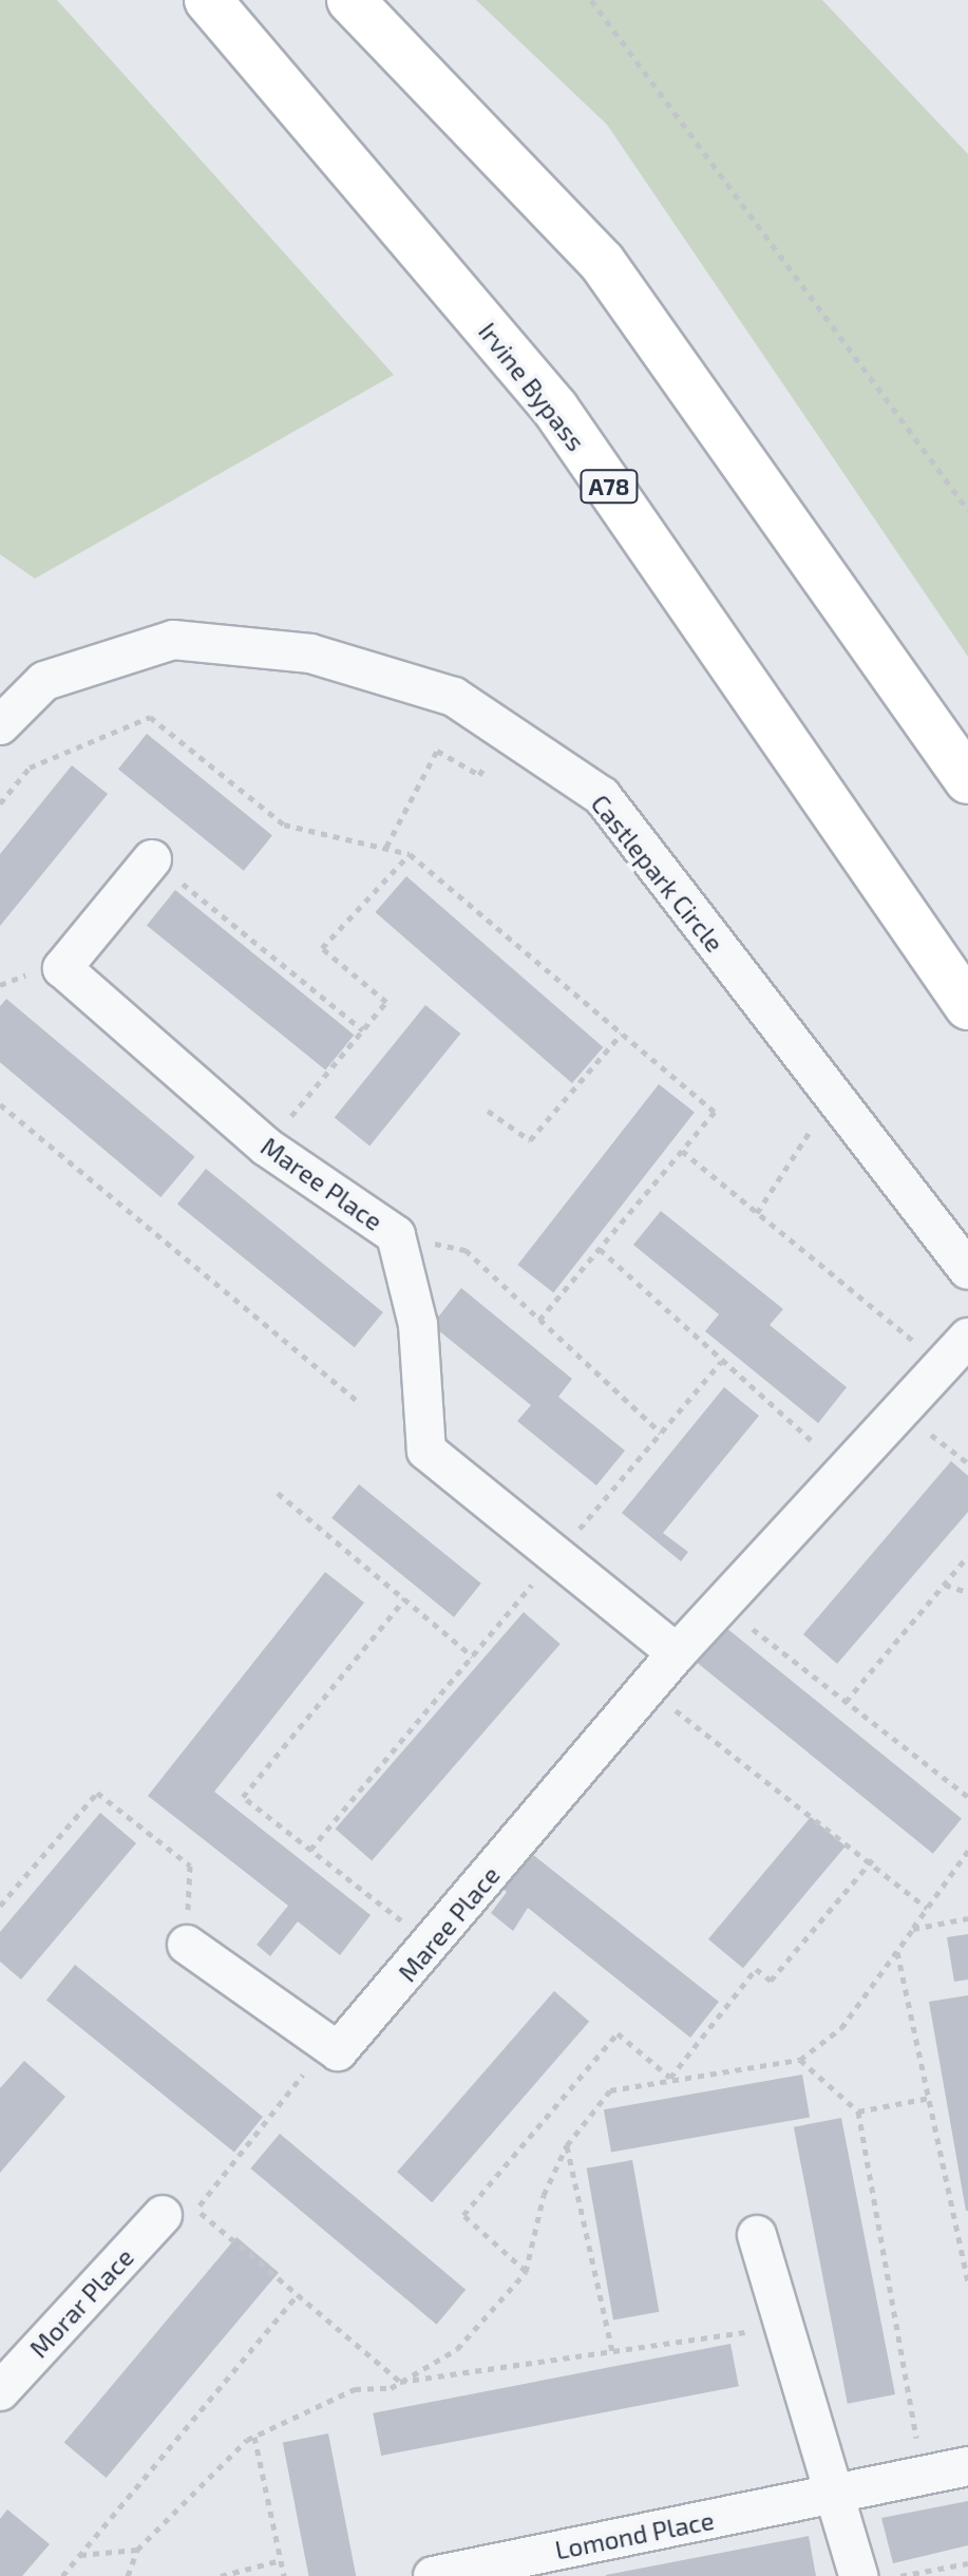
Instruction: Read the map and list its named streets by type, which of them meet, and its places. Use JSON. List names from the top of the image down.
{
  "streets": {
    "highway": ["Irvine Bypass", "A78"],
    "street": [
      "Castlepark Circle",
      "Maree Place",
      "Morar Place",
      "Lomond Place"
    ]
  }
}
